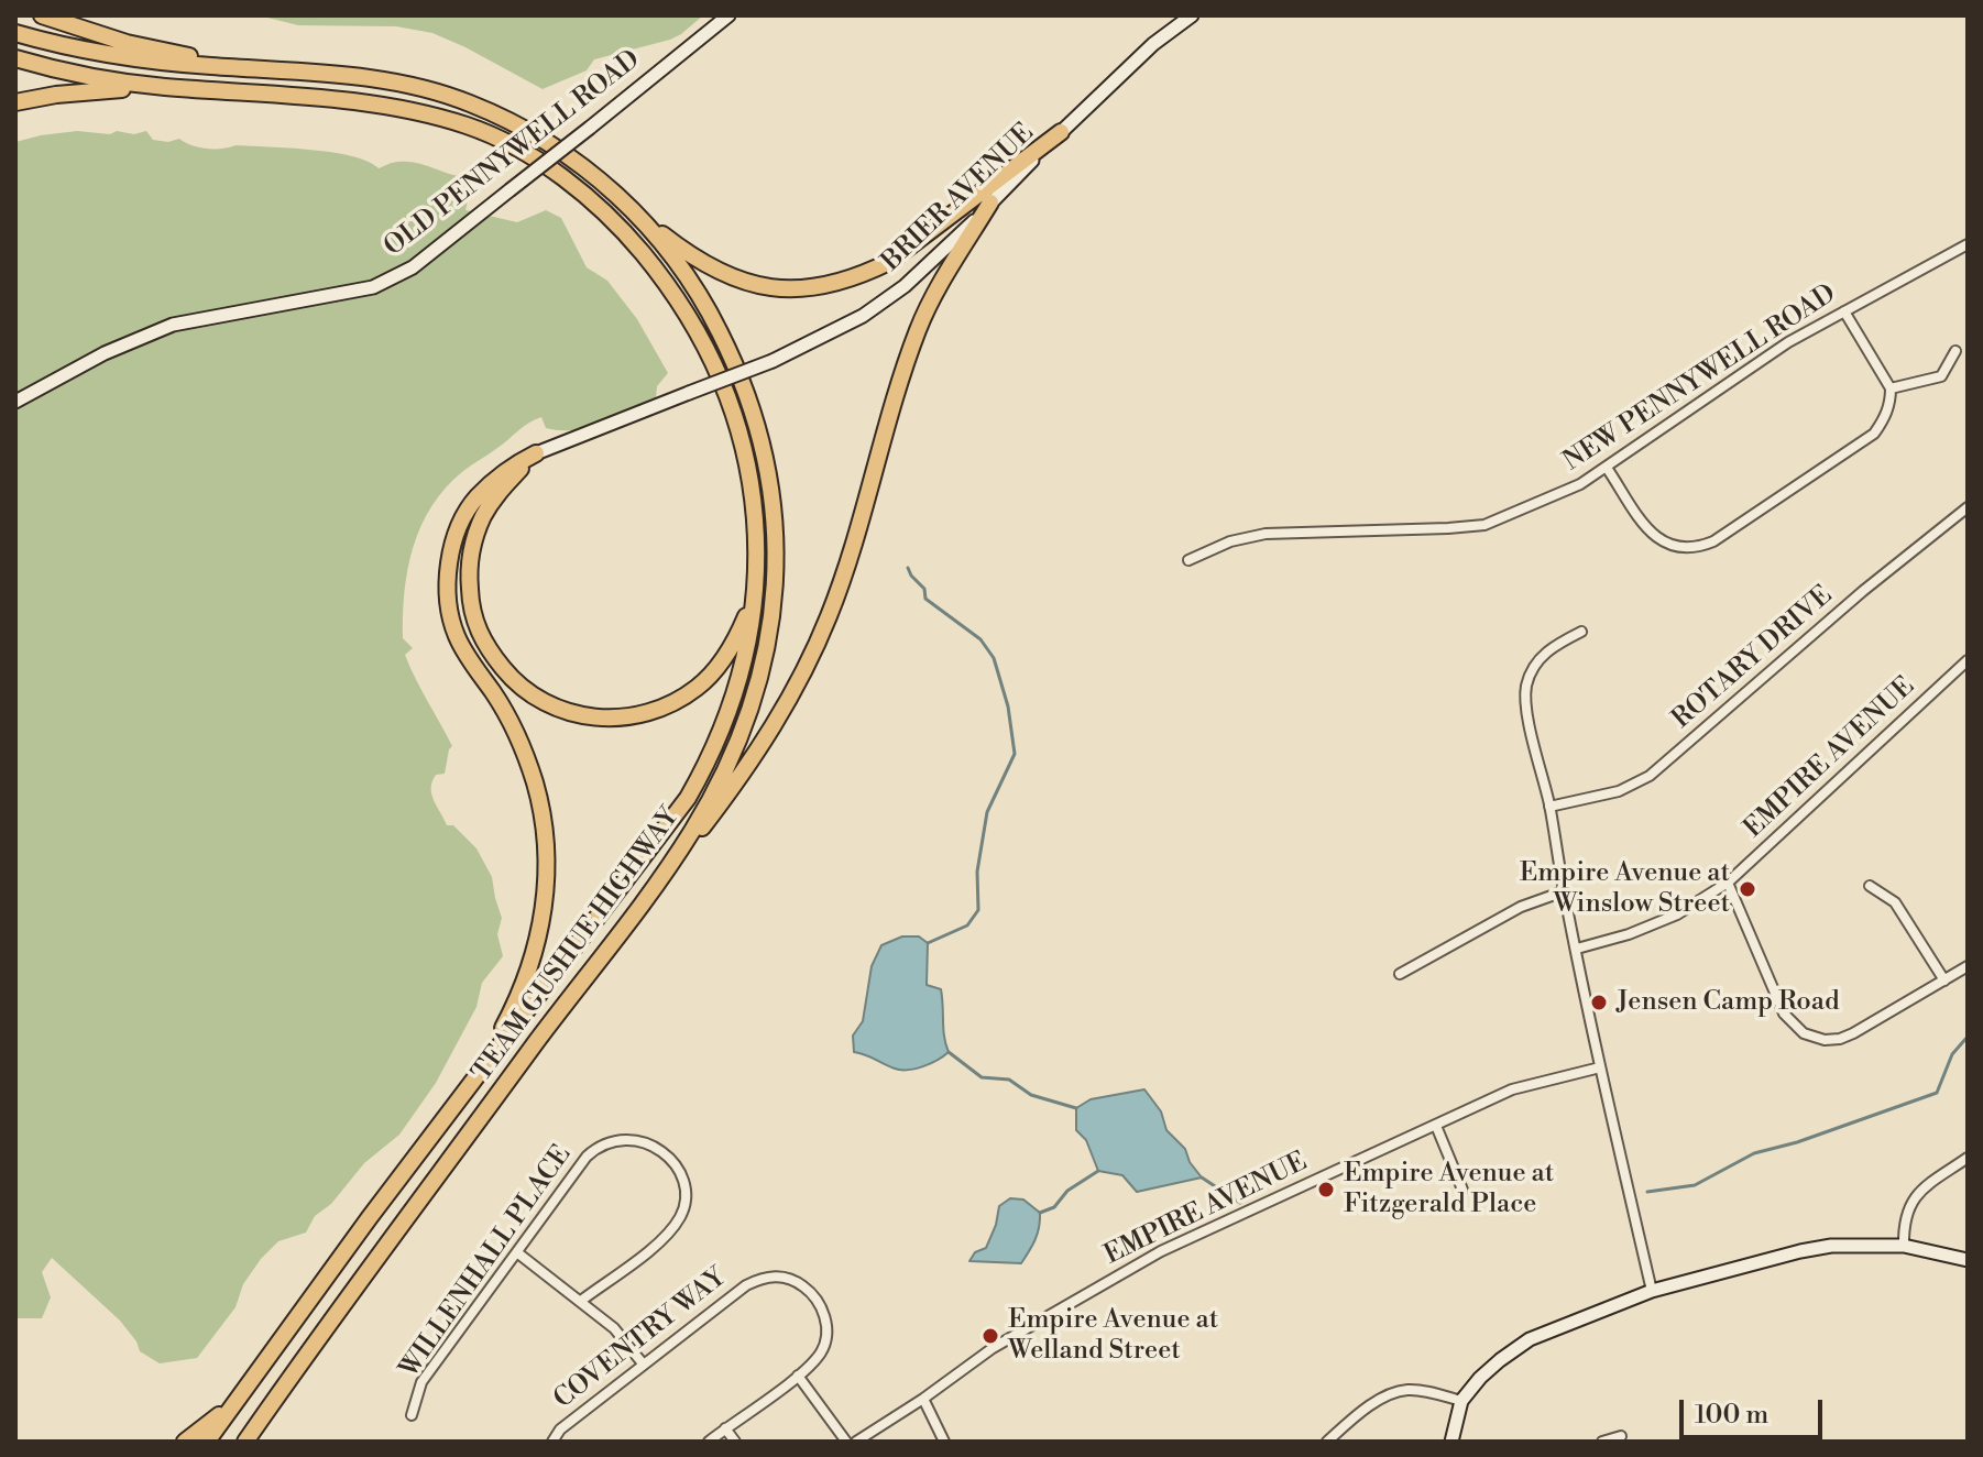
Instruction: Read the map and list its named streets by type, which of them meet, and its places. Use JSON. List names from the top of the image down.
{
  "streets": {
    "highway": ["TEAM GUSHUE HIGHWAY"],
    "street": [
      "OLD PENNYWELL ROAD",
      "BRIER AVENUE",
      "NEW PENNYWELL ROAD",
      "ROTARY DRIVE",
      "EMPIRE AVENUE",
      "WILLENHALL PLACE",
      "COVENTRY WAY"
    ]
  },
  "places": [
    "Empire Avenue at Winslow Street",
    "Jensen Camp Road",
    "Empire Avenue at Fitzgerald Place",
    "Empire Avenue at Welland Street"
  ],
  "scale_bar": "100 m"
}
